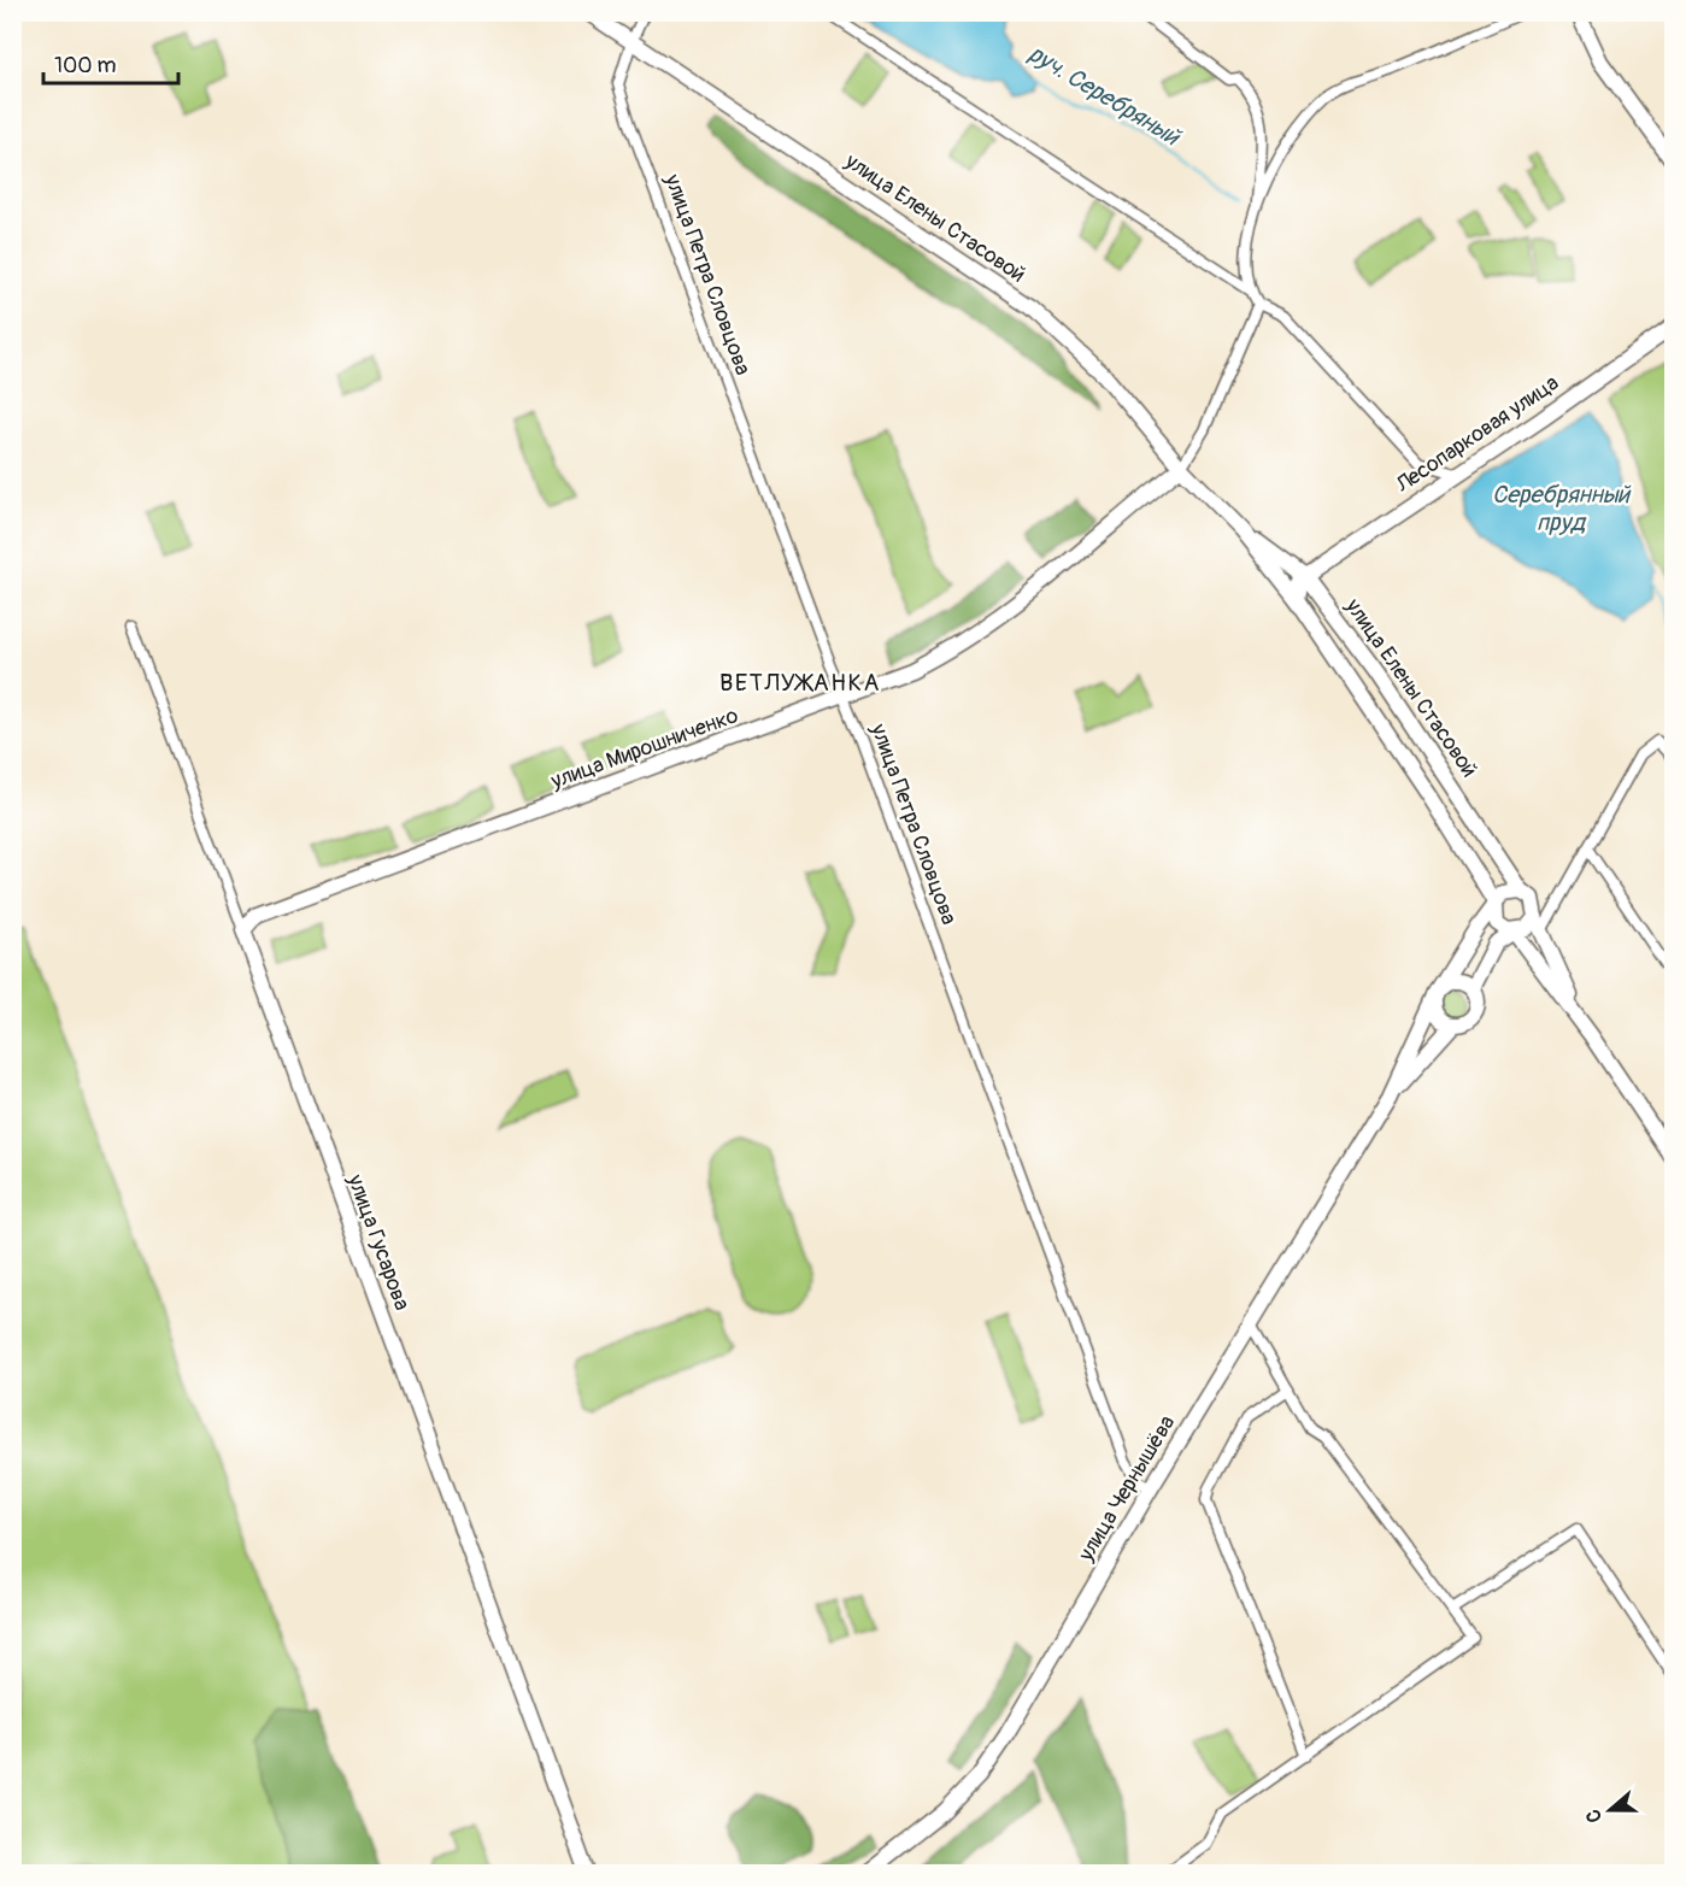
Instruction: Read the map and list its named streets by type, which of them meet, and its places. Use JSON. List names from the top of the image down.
{
  "streets": {
    "street": [
      "улица Елены Стасовой",
      "улица Петра Словцова",
      "Лесопарковая улица",
      "улица Мирошниченко",
      "улица Гусарова",
      "улица Чернышёва"
    ]
  },
  "crossings": [
    ["улица Елены Стасовой", "улица Петра Словцова"],
    ["улица Елены Стасовой", "Лесопарковая улица"],
    ["улица Елены Стасовой", "улица Мирошниченко"],
    ["улица Елены Стасовой", "улица Чернышёва"],
    ["улица Петра Словцова", "улица Мирошниченко"],
    ["улица Петра Словцова", "улица Чернышёва"],
    ["улица Мирошниченко", "улица Гусарова"]
  ],
  "districts": ["ВЕТЛУЖАНКА"],
  "water": ["руч. Серебряный", "Серебрянный пруд"],
  "scale_bar": "100 m",
  "north": "left"
}
